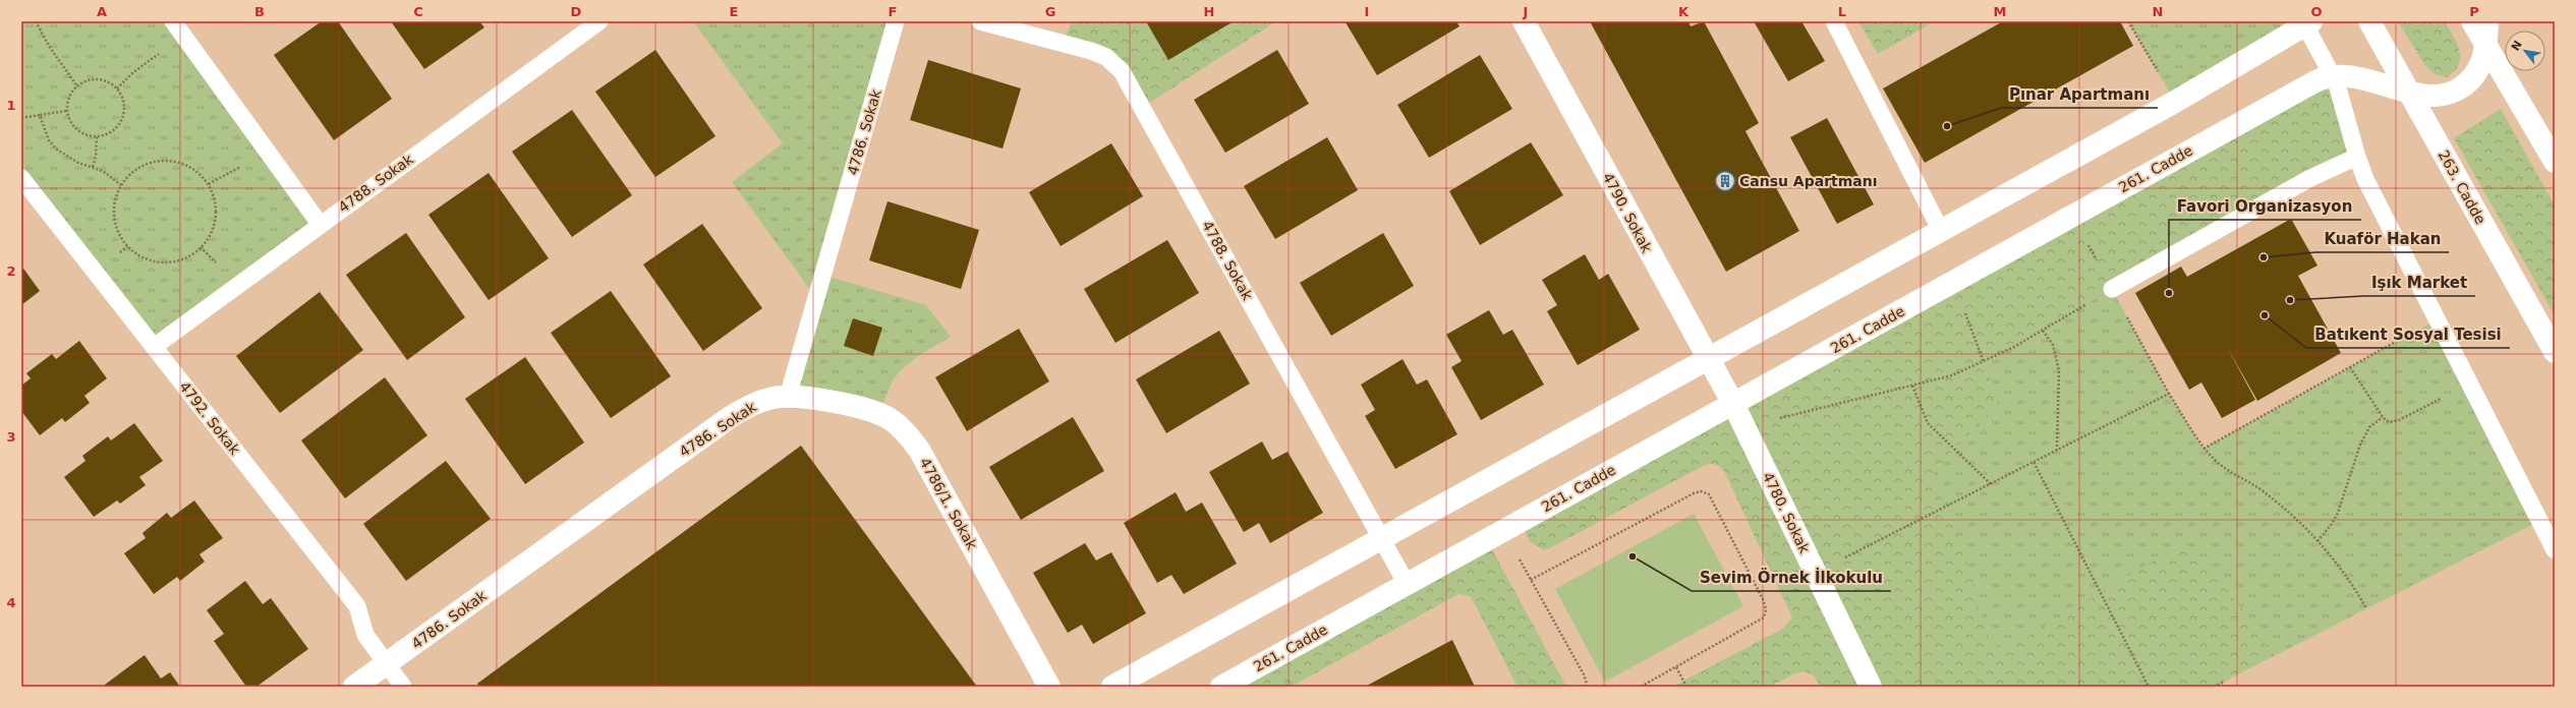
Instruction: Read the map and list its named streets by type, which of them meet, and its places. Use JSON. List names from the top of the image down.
{
  "streets": {
    "street": [
      "4786. Sokak",
      "261. Cadde",
      "263. Cadde",
      "4790. Sokak",
      "4786/1. Sokak",
      "4780. Sokak"
    ],
    "lane": ["4788. Sokak", "4792. Sokak"]
  },
  "crossings": [
    ["4786. Sokak", "4792. Sokak"],
    ["4786. Sokak", "4786/1. Sokak"],
    ["261. Cadde", "4788. Sokak"],
    ["261. Cadde", "263. Cadde"],
    ["261. Cadde", "4790. Sokak"],
    ["261. Cadde", "4780. Sokak"],
    ["4788. Sokak", "4792. Sokak"],
    ["4790. Sokak", "4780. Sokak"]
  ],
  "places": {
    "other": [
      "Pınar Apartmanı",
      "Kuaför Hakan",
      "Favori Organizasyon",
      "Işık Market",
      "Batıkent Sosyal Tesisi",
      "Sevim Örnek İlkokulu"
    ],
    "building": ["Cansu Apartmanı"]
  },
  "north": "top left",
  "grid": {
    "columns": [
      "A",
      "B",
      "C",
      "D",
      "E",
      "F",
      "G",
      "H",
      "I",
      "J",
      "K",
      "L",
      "M",
      "N",
      "O",
      "P"
    ],
    "rows": [
      "1",
      "2",
      "3",
      "4"
    ]
  }
}
